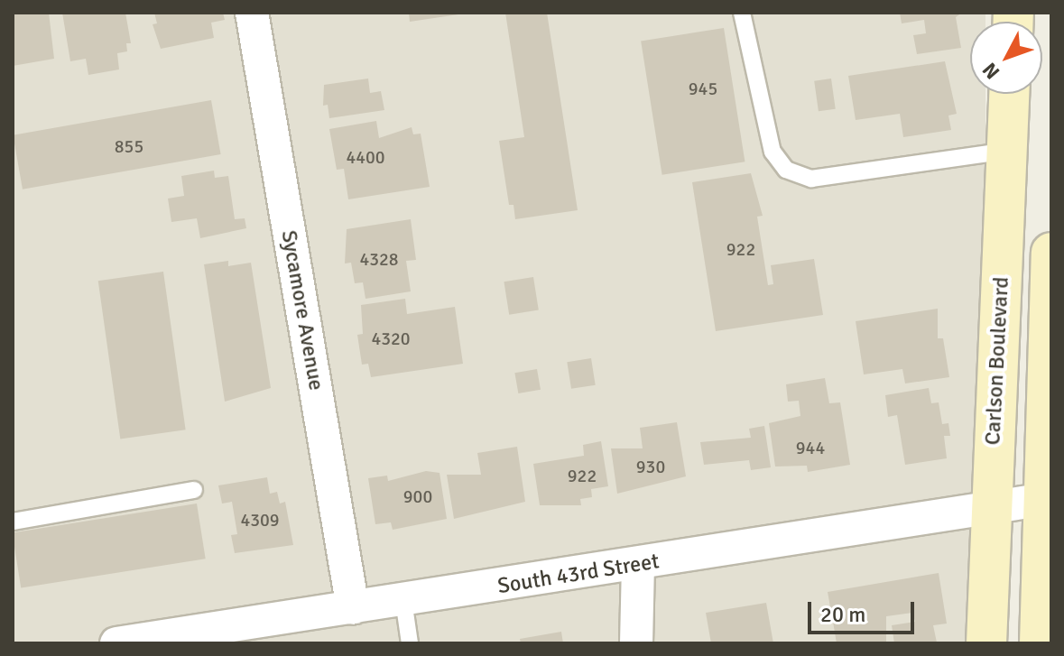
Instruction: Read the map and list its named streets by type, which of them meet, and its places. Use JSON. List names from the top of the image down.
{
  "streets": {
    "main road": ["Carlson Boulevard"],
    "street": ["Sycamore Avenue", "South 43rd Street"]
  },
  "crossings": [
    ["Sycamore Avenue", "South 43rd Street"],
    ["Carlson Boulevard", "South 43rd Street"]
  ],
  "house_numbers": [
    "945",
    "855",
    "4400",
    "922",
    "4328",
    "4320",
    "944",
    "930",
    "922",
    "900",
    "4309"
  ],
  "scale_bar": "20 m",
  "north": "bottom left"
}
